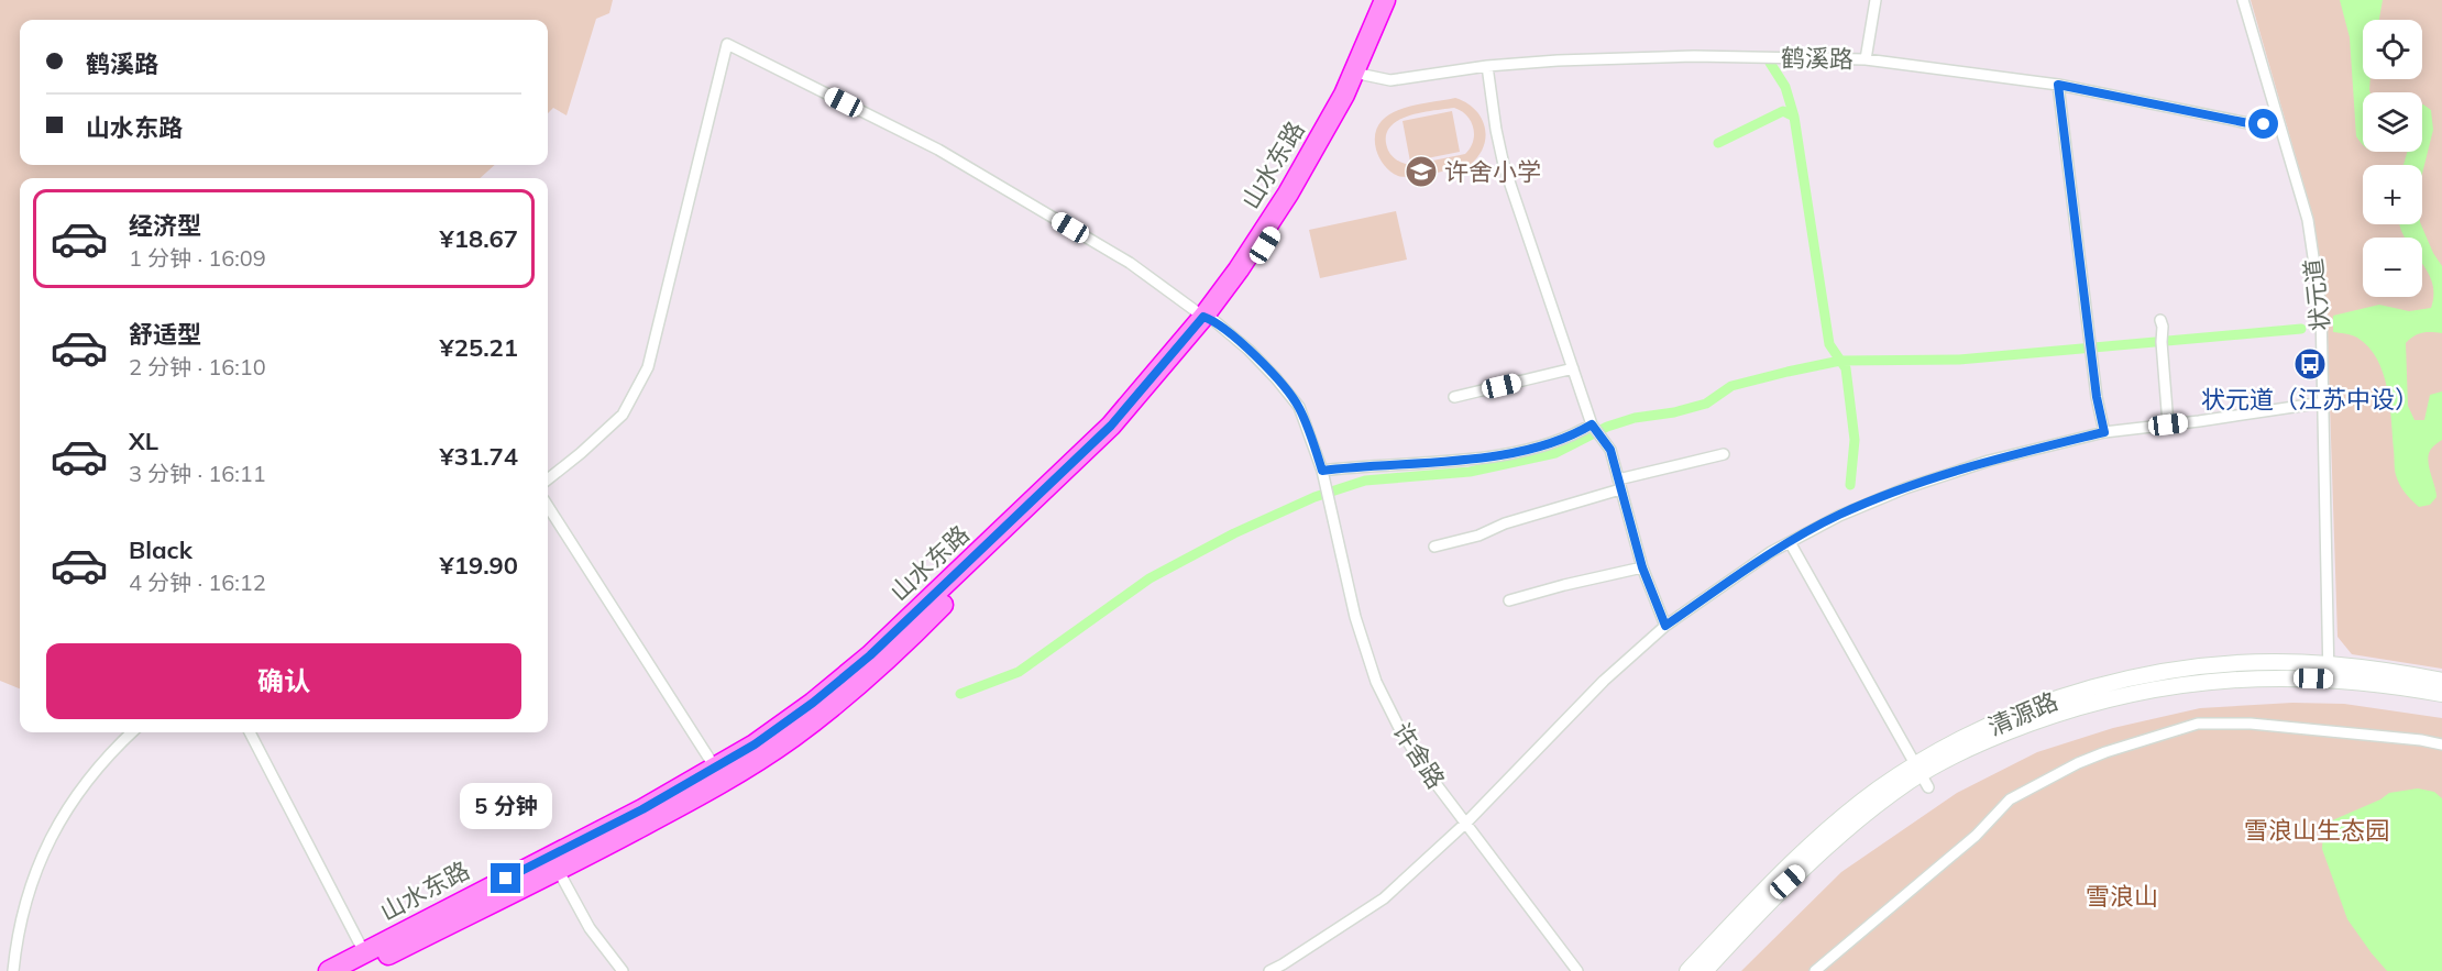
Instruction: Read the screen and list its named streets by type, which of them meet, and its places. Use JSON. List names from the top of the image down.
{
  "streets": {
    "highway": ["山水东路"],
    "street": [
      "鹤溪路",
      "状元道",
      "清源路",
      "许舍路"
    ]
  },
  "crossings": [
    ["鹤溪路", "山水东路"],
    ["鹤溪路", "状元道"],
    ["山水东路", "许舍路"],
    ["状元道", "清源路"]
  ],
  "parks": ["雪浪山生态园", "雪浪山"],
  "places": {
    "school or university": ["许舍小学"],
    "bus stop": ["状元道（江苏中设）"]
  },
  "page": {
    "map_buttons": ["+", "−"],
    "banner": ["鹤溪路", "山水东路"],
    "list": [
      {
        "name": "经济型",
        "note": "1 分钟 · 16:09",
        "value": "¥18.67"
      },
      {
        "name": "舒适型",
        "note": "2 分钟 · 16:10",
        "value": "¥25.21"
      },
      {
        "name": "XL",
        "note": "3 分钟 · 16:11",
        "value": "¥31.74"
      },
      {
        "name": "Black",
        "note": "4 分钟 · 16:12",
        "value": "¥19.90"
      }
    ],
    "buttons": "确认",
    "bubble": "5 分钟"
  }
}
